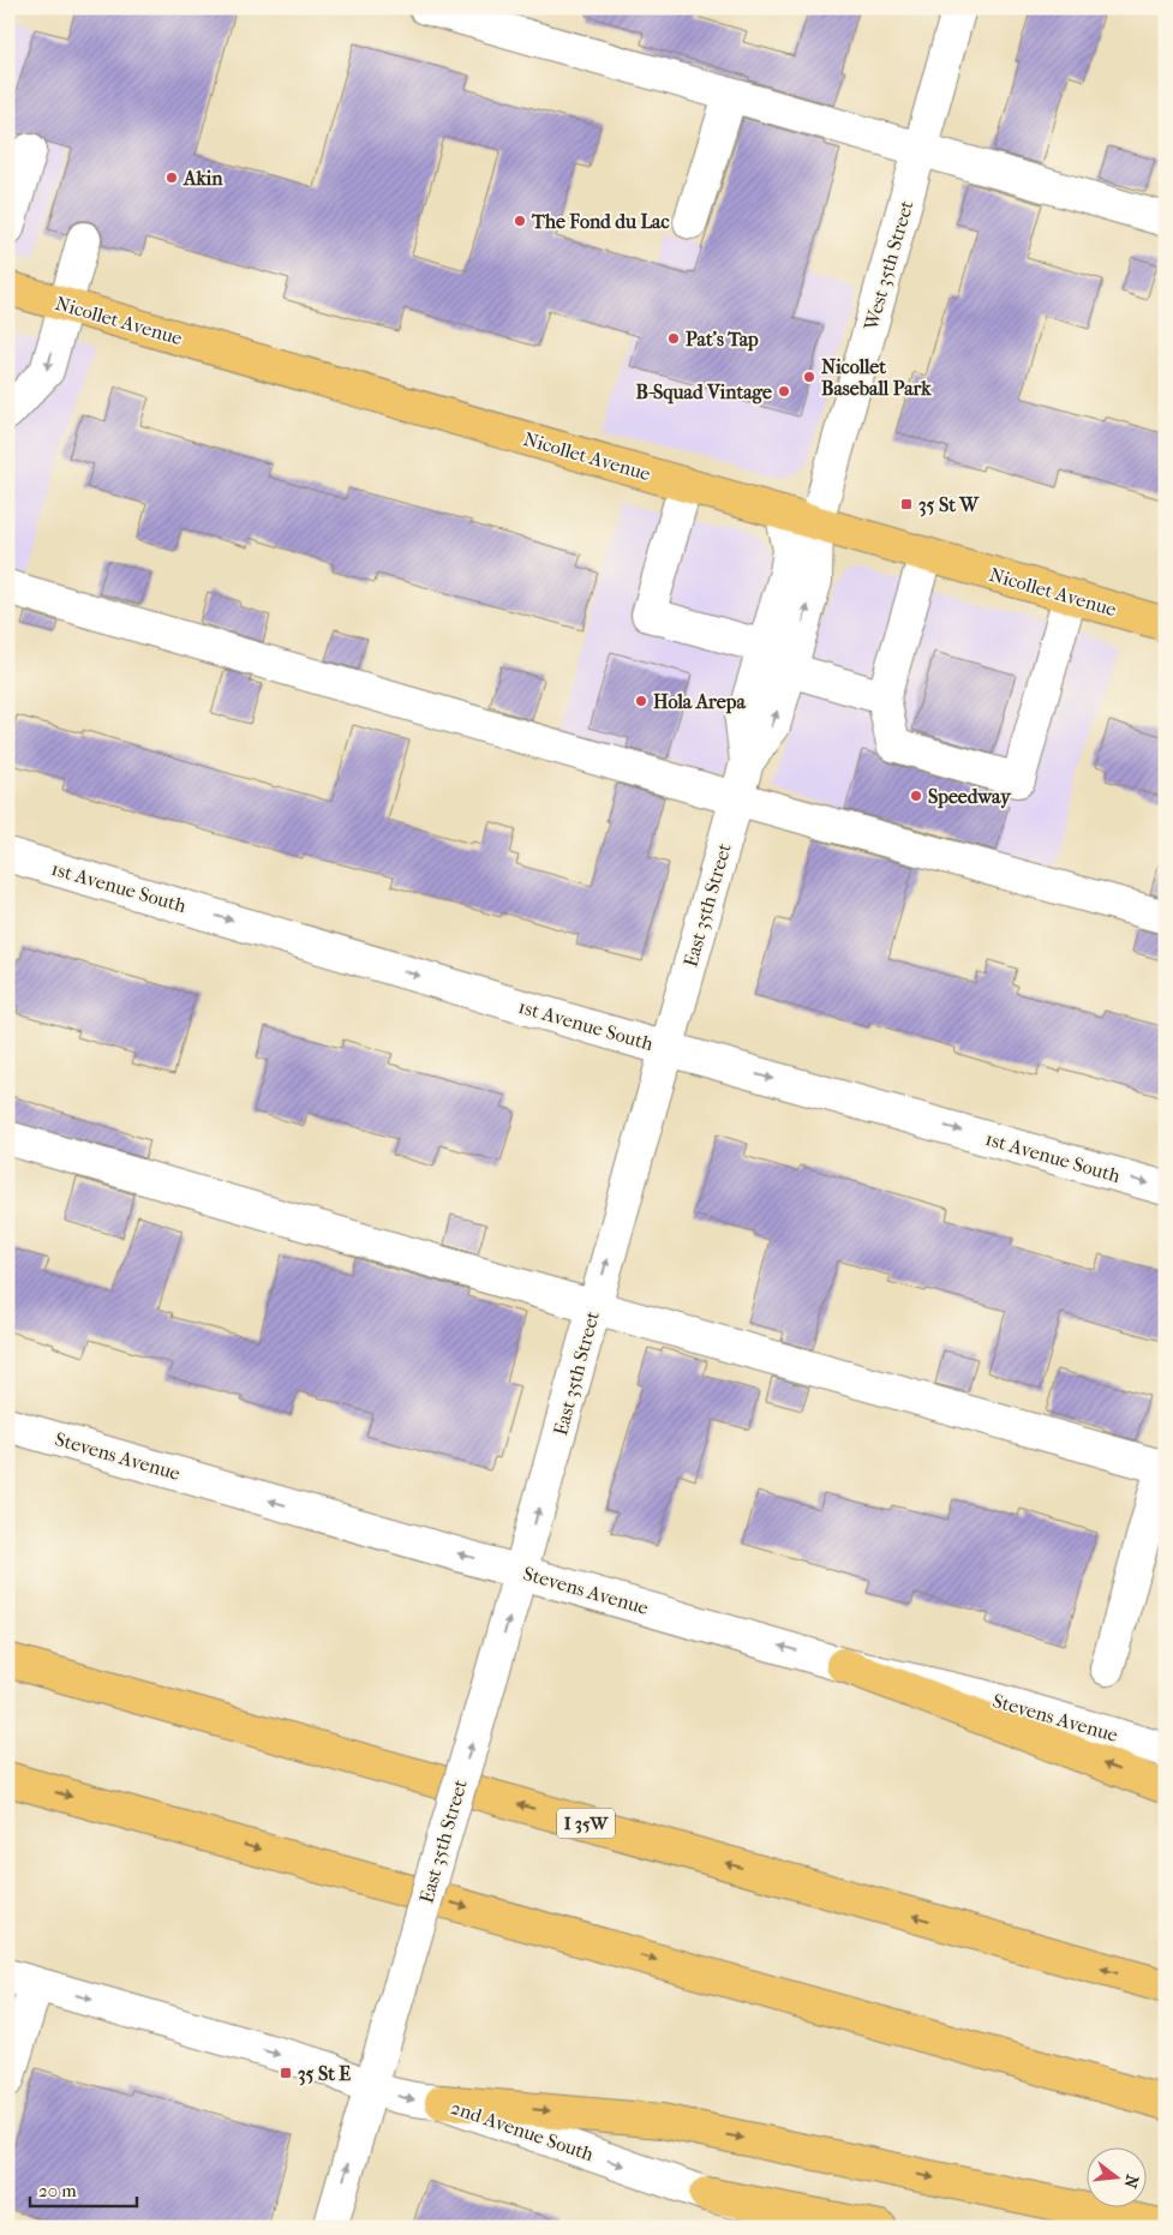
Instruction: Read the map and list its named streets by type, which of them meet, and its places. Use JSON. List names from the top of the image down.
{
  "streets": {
    "main road": ["Nicollet Avenue", "I 35W"],
    "street": [
      "West 35th Street",
      "1st Avenue South",
      "East 35th Street",
      "Stevens Avenue",
      "2nd Avenue South"
    ]
  },
  "crossings": [
    ["West 35th Street", "Nicollet Avenue"],
    ["West 35th Street", "East 35th Street"],
    ["Nicollet Avenue", "East 35th Street"],
    ["1st Avenue South", "East 35th Street"],
    ["East 35th Street", "Stevens Avenue"],
    ["East 35th Street", "2nd Avenue South"]
  ],
  "one_way": ["East 35th Street", "2nd Avenue South"],
  "places": {
    "other": [
      "Akin",
      "The Fond du Lac",
      "Pat's Tap",
      "Nicollet Baseball Park",
      "B-Squad Vintage",
      "Hola Arepa",
      "Speedway"
    ],
    "transit": ["35 St W", "35 St E"]
  },
  "scale_bar": "20 m",
  "north": "right"
}
